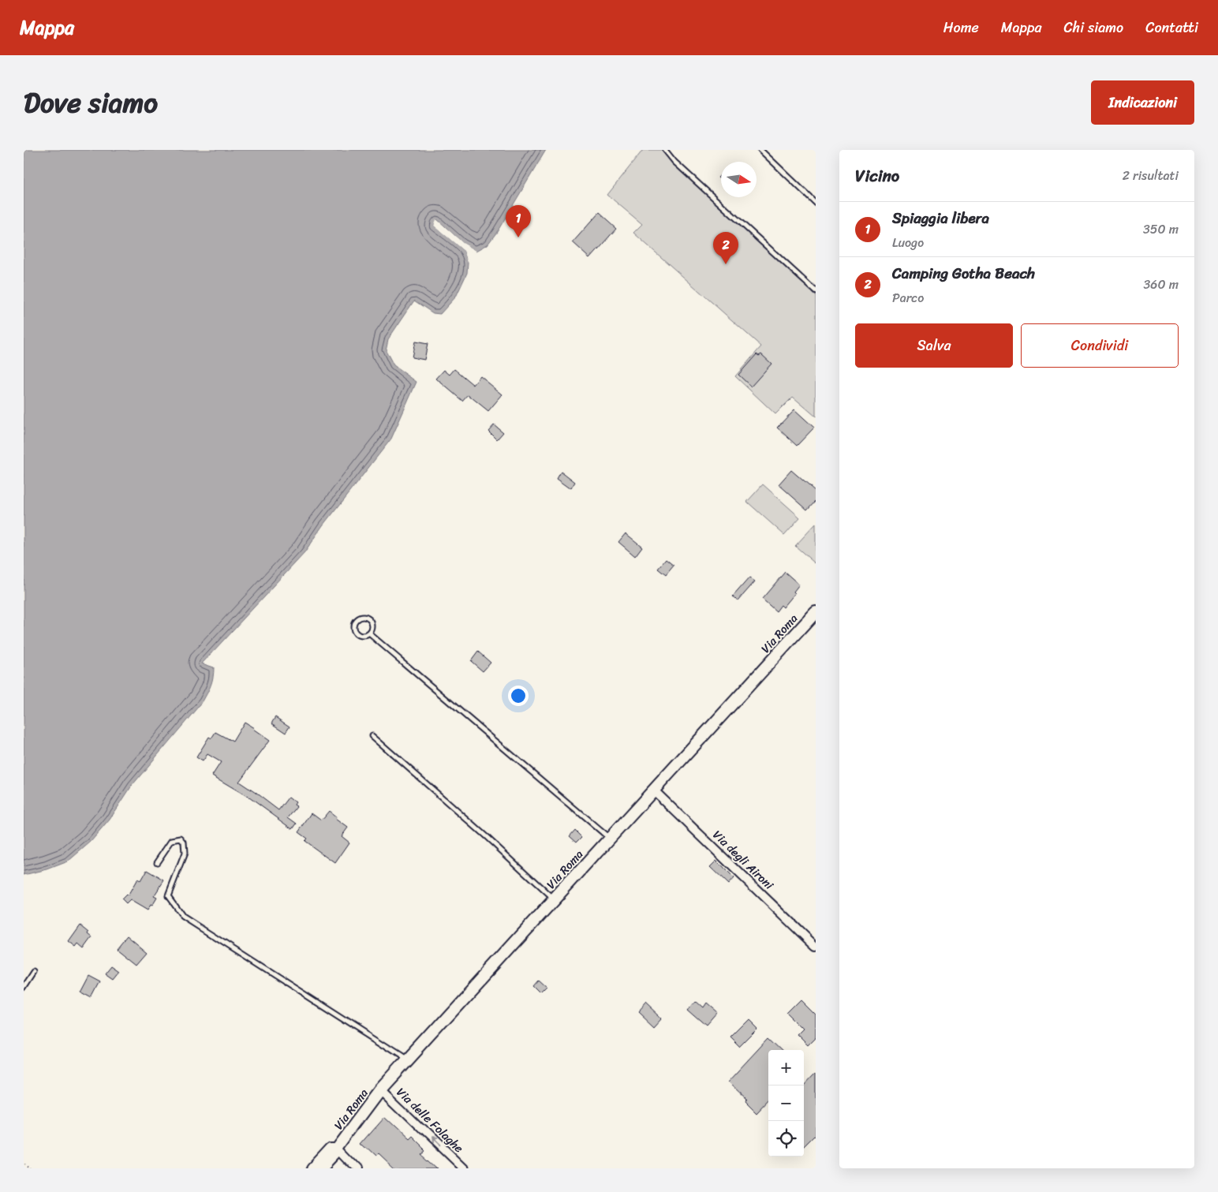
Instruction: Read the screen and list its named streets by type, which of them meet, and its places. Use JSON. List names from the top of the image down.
{
  "streets": {
    "street": ["Via Roma", "Via degli Aironi", "Via delle Folaghe"]
  },
  "crossings": [
    ["Via Roma", "Via degli Aironi"],
    ["Via Roma", "Via delle Folaghe"]
  ],
  "one_way": ["Via delle Folaghe"],
  "north": "right",
  "page": {
    "header": "Mappa",
    "nav": [
      "Home",
      "Mappa",
      "Chi siamo",
      "Contatti"
    ],
    "title": "Dove siamo",
    "buttons": [
      "Indicazioni",
      ["Salva", "Condividi"]
    ],
    "heading": ["Vicino", "2 risultati"],
    "list": [
      {
        "mark": "1",
        "name": "Spiaggia libera",
        "note": "Luogo",
        "value": "350 m"
      },
      {
        "mark": "2",
        "name": "Camping Gotha Beach",
        "note": "Parco",
        "value": "360 m"
      }
    ],
    "pins": ["1", "2"],
    "map_buttons": ["+", "−"]
  }
}
